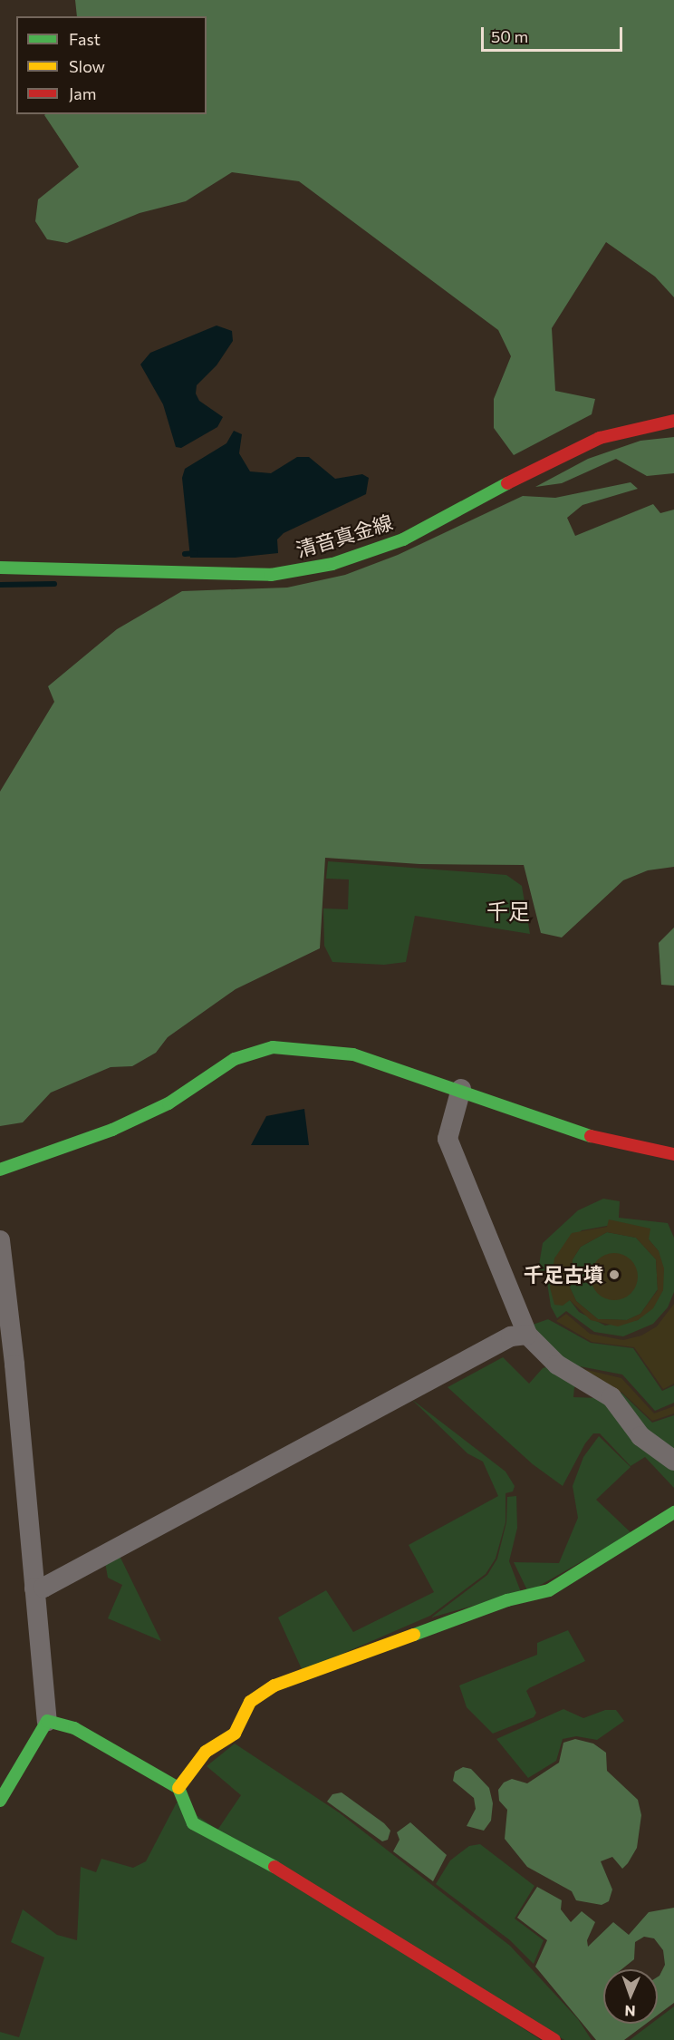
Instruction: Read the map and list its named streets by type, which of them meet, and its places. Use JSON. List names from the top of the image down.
{
  "streets": {
    "street": ["清音真金線"]
  },
  "districts": ["千足"],
  "places": ["千足古墳"],
  "legend": ["Fast", "Slow", "Jam"],
  "scale_bar": "50 m",
  "north": "bottom"
}
